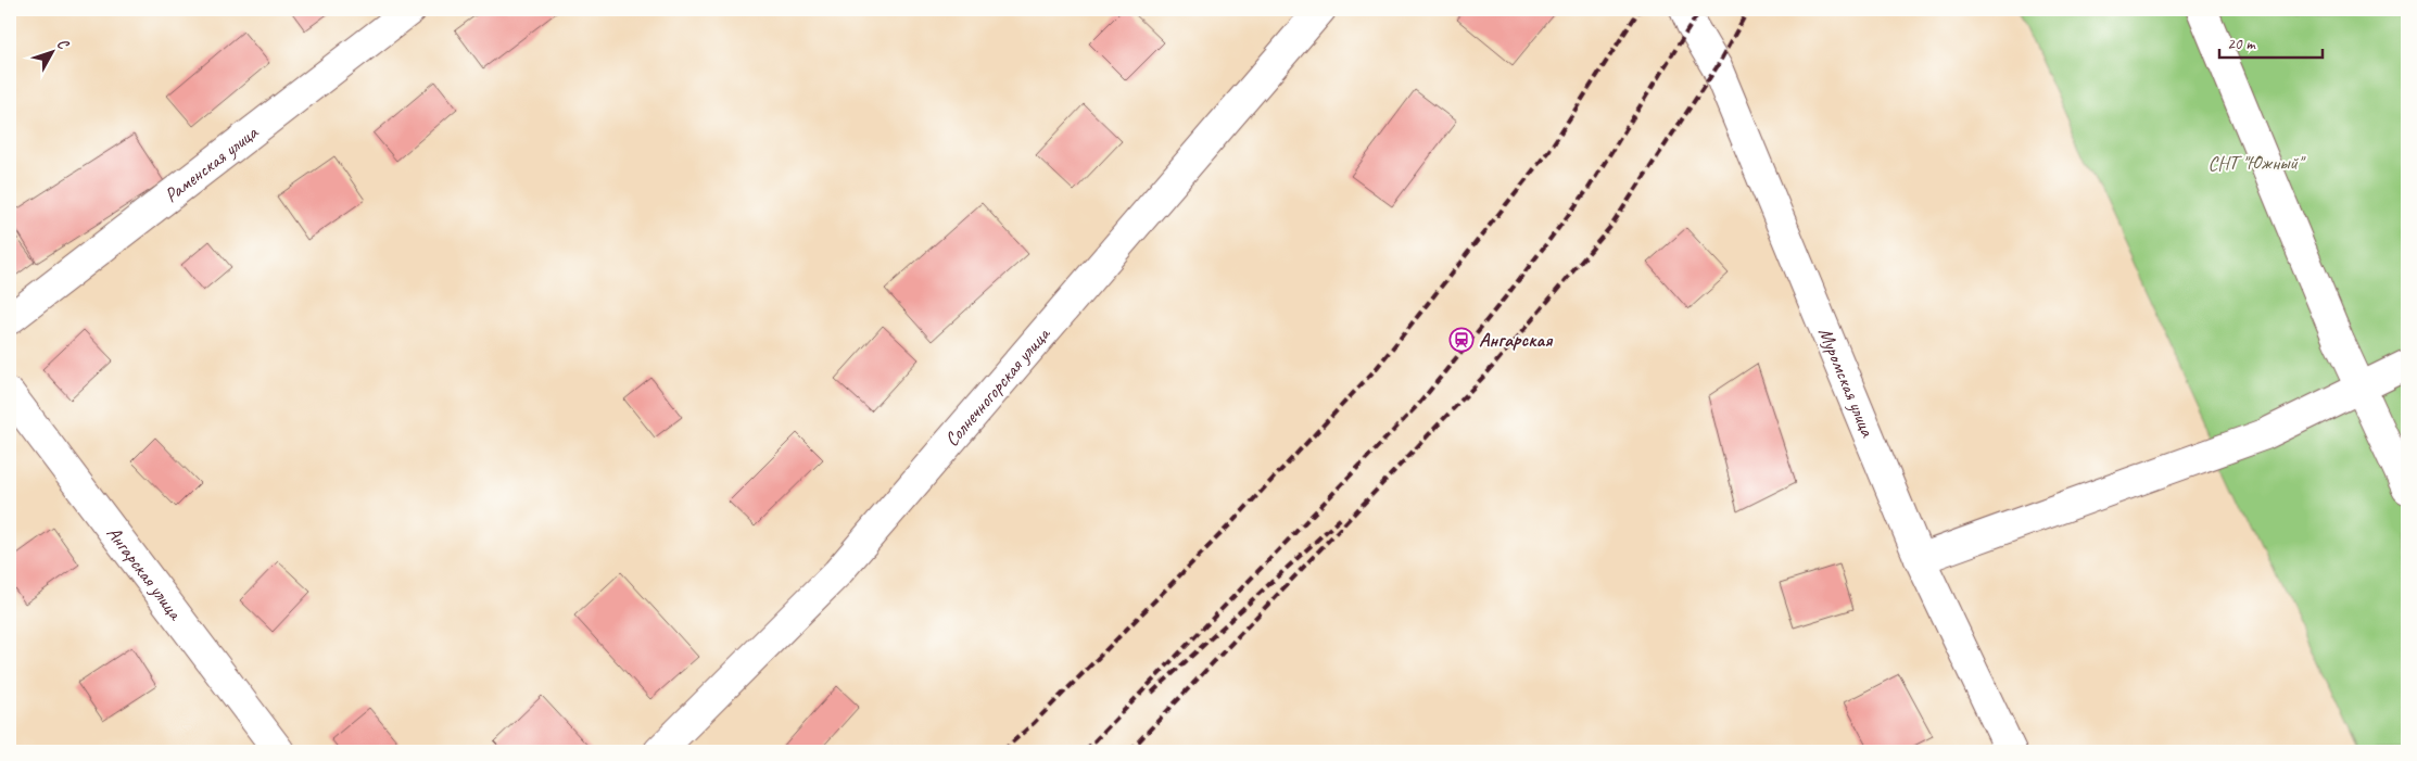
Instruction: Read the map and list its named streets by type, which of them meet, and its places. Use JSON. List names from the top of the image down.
{
  "streets": {
    "street": [
      "Раменская улица",
      "Муромская улица",
      "Солнечногорская улица",
      "Ангарская улица"
    ]
  },
  "parks": ["СНТ \"Южный\""],
  "places": {
    "station": ["Ангарская"]
  },
  "scale_bar": "20 m",
  "north": "top right"
}
